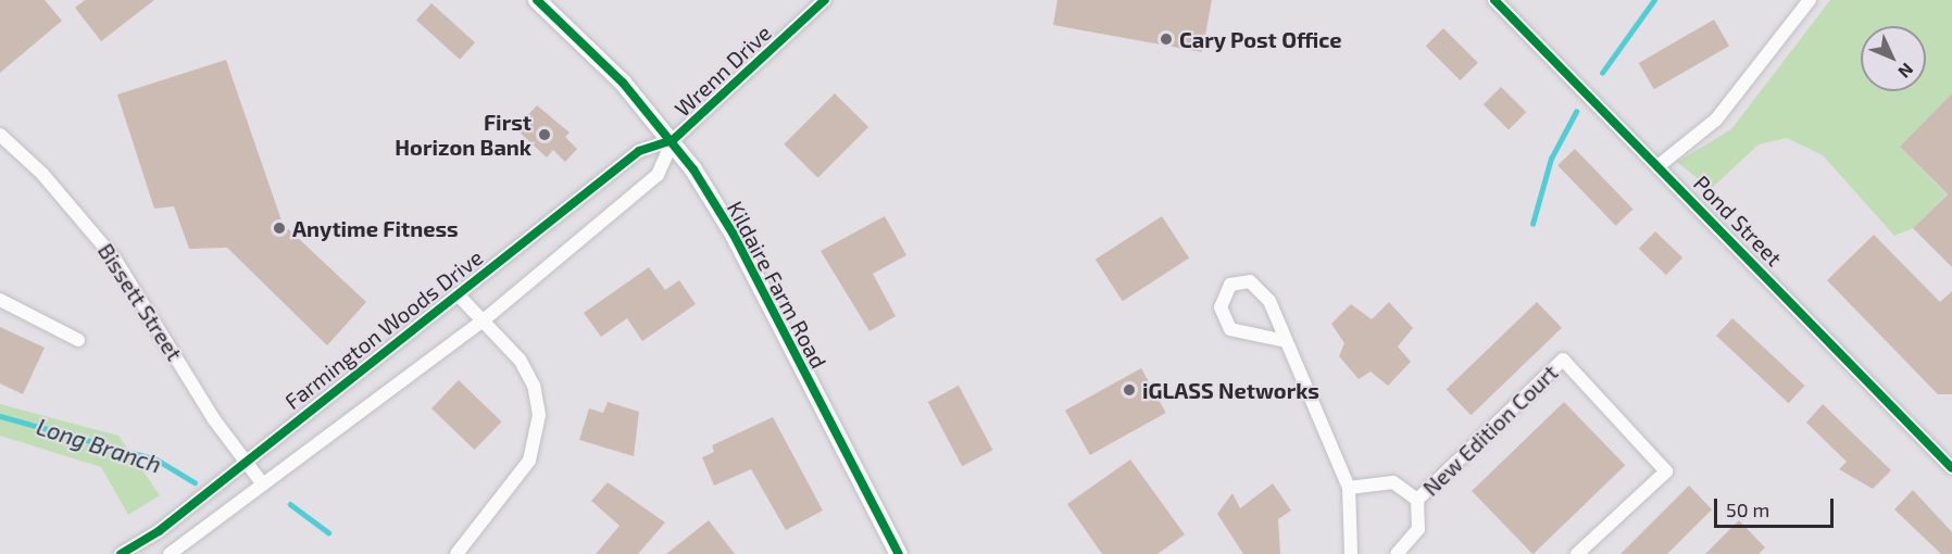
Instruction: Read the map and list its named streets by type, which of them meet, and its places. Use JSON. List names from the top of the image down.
{
  "streets": {
    "main road": ["Kildaire Farm Road"],
    "street": [
      "Wrenn Drive",
      "Pond Street",
      "Bissett Street",
      "Farmington Woods Drive",
      "New Edition Court"
    ]
  },
  "crossings": [
    ["Wrenn Drive", "Kildaire Farm Road"],
    ["Wrenn Drive", "Farmington Woods Drive"],
    ["Kildaire Farm Road", "Farmington Woods Drive"],
    ["Bissett Street", "Farmington Woods Drive"]
  ],
  "water": ["Long Branch"],
  "places": [
    "Cary Post Office",
    "First Horizon Bank",
    "Anytime Fitness",
    "iGLASS Networks"
  ],
  "scale_bar": "50 m",
  "north": "bottom right"
}
